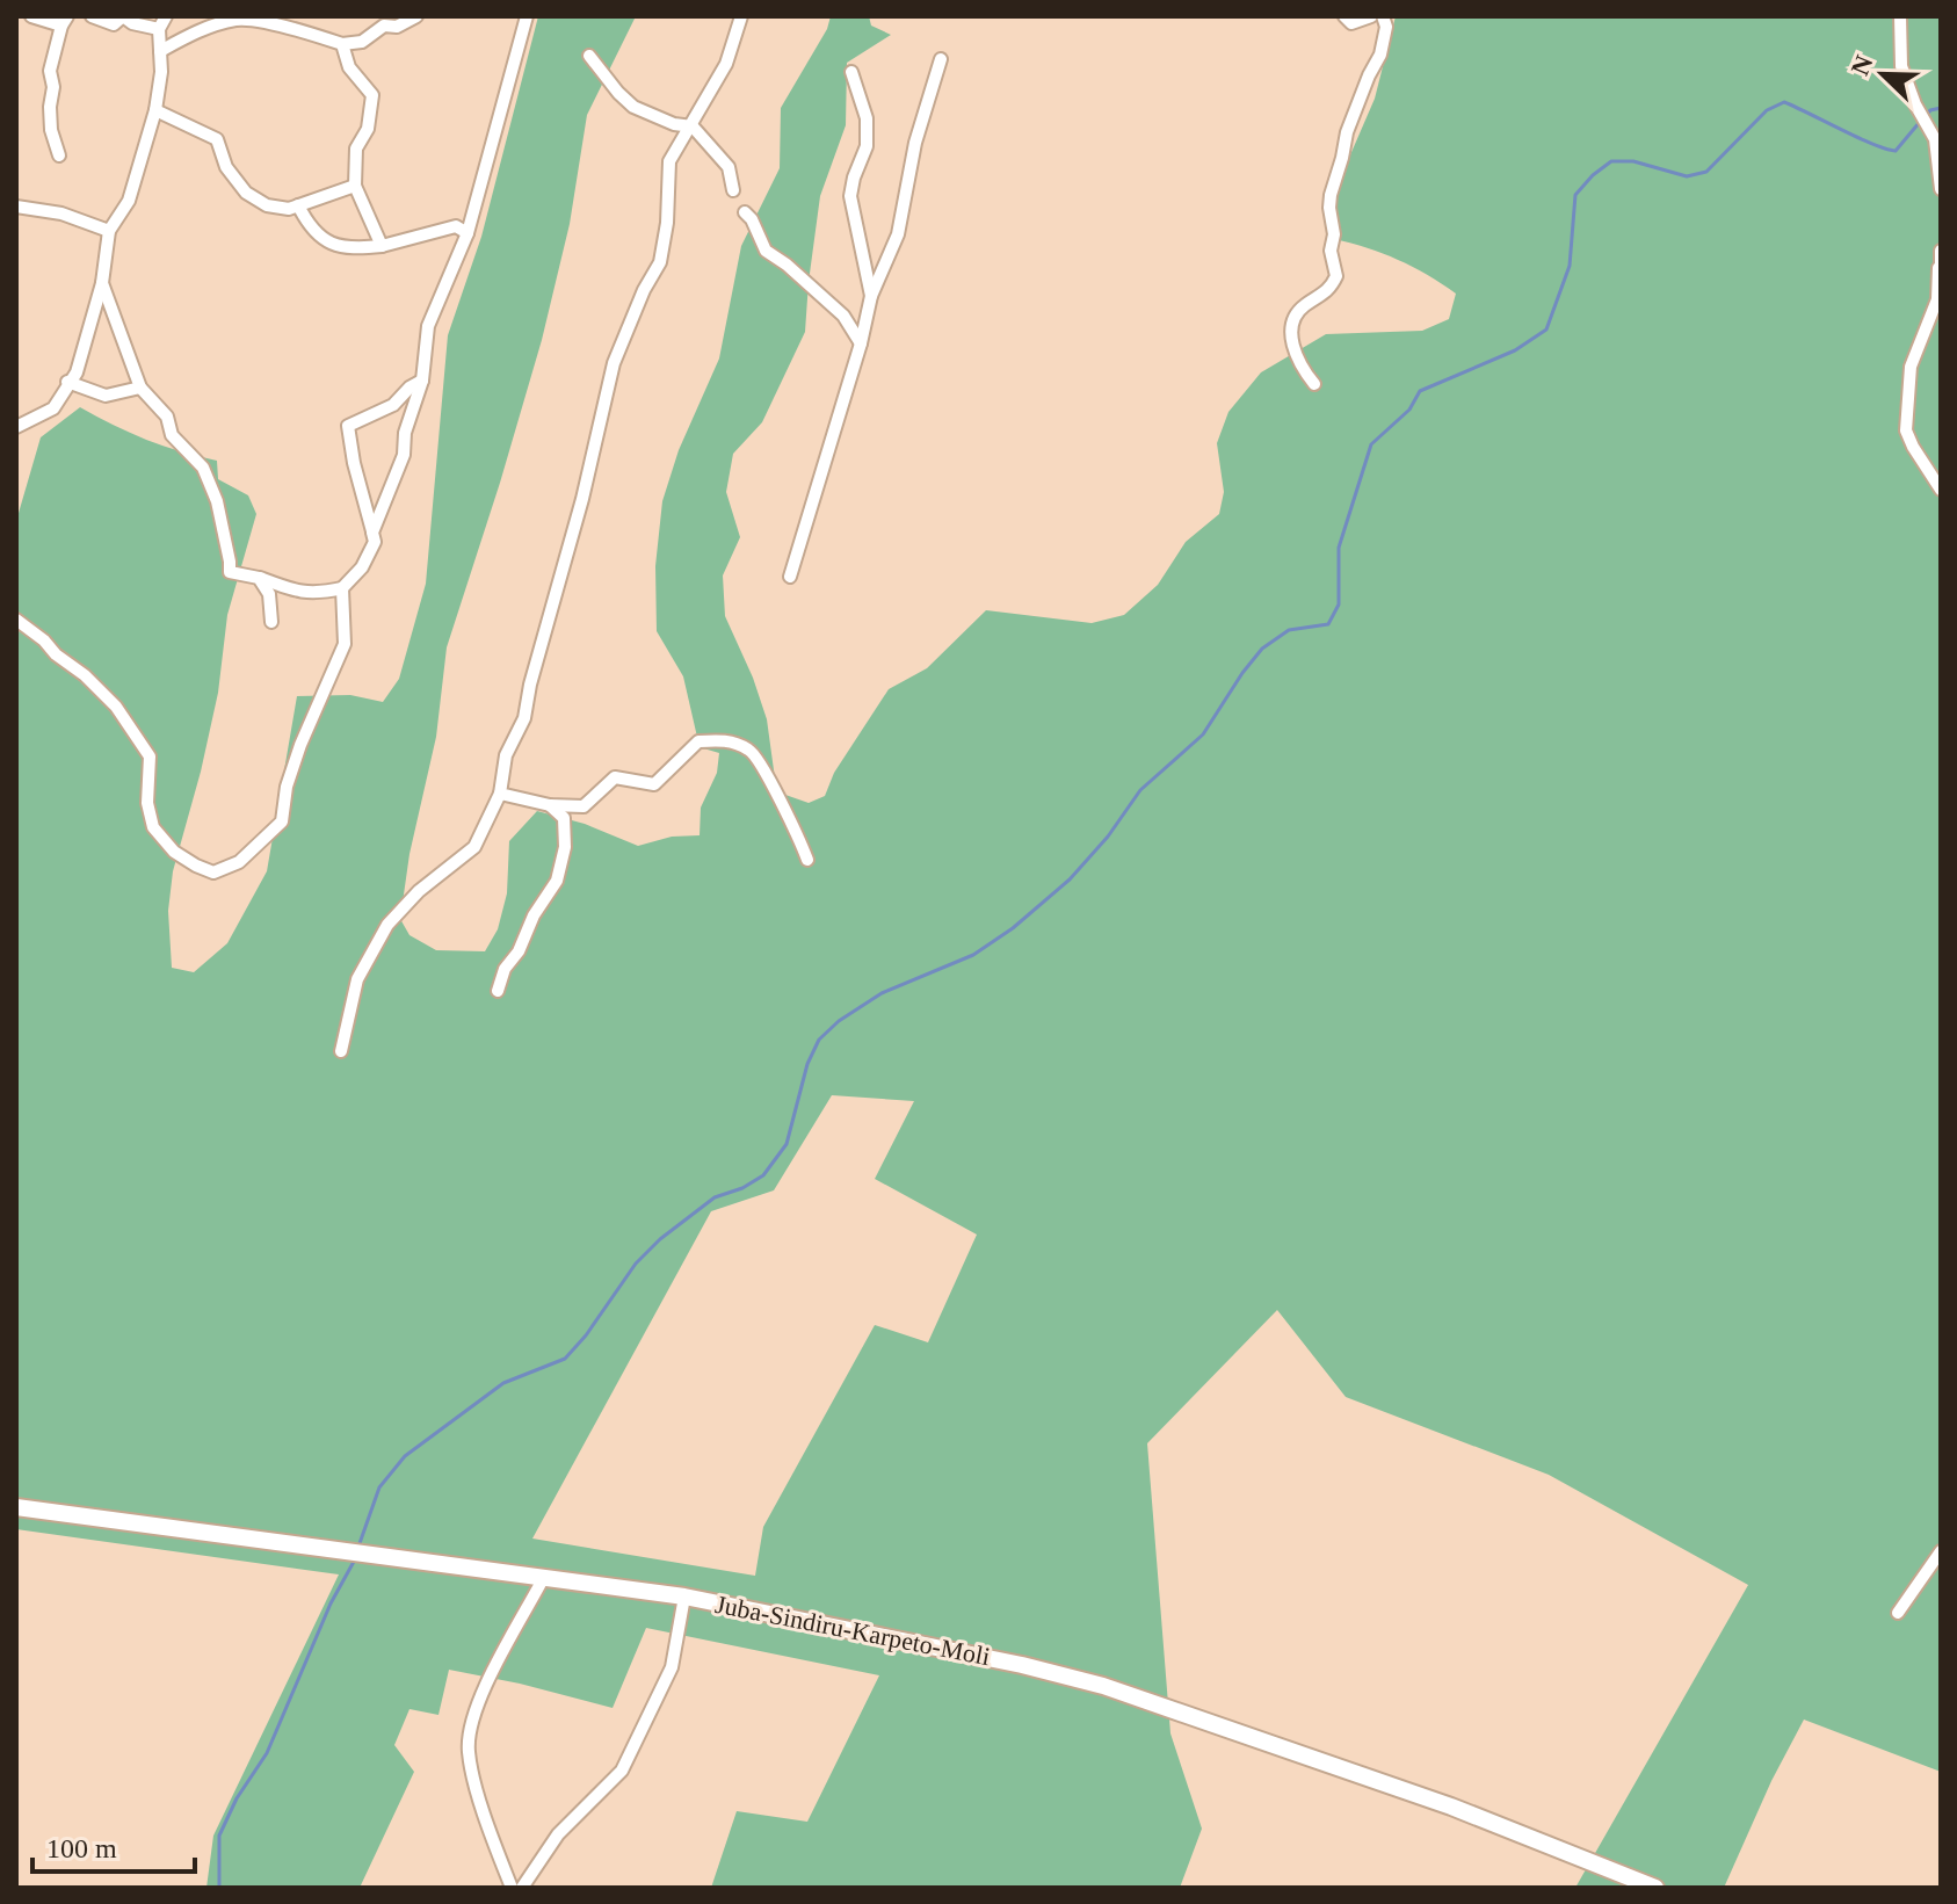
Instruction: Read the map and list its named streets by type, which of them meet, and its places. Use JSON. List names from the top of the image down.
{
  "streets": {
    "main road": ["Juba-Sindiru-Karpeto-Moli"]
  },
  "scale_bar": "100 m",
  "north": "top left"
}
